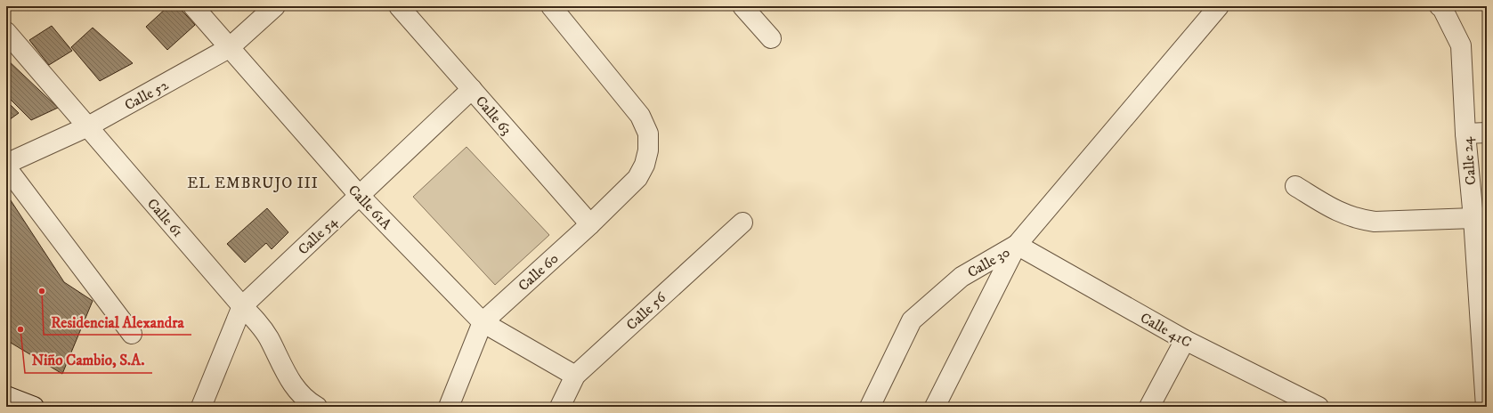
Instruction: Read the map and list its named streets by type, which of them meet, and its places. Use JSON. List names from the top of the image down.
{
  "streets": {
    "street": [
      "Calle 52",
      "Calle 63",
      "Calle 24",
      "Calle 61A",
      "Calle 61",
      "Calle 54",
      "Calle 30",
      "Calle 60",
      "Calle 56",
      "Calle 41C"
    ]
  },
  "crossings": [
    ["Calle 52", "Calle 61A"],
    ["Calle 52", "Calle 61"],
    ["Calle 63", "Calle 54"],
    ["Calle 63", "Calle 60"],
    ["Calle 61A", "Calle 54"],
    ["Calle 61A", "Calle 60"],
    ["Calle 61A", "Calle 56"],
    ["Calle 61", "Calle 54"],
    ["Calle 30", "Calle 41C"]
  ],
  "districts": ["EL EMBRUJO III"],
  "places": ["Residencial Alexandra", "Niño Cambio, S.A."]
}
